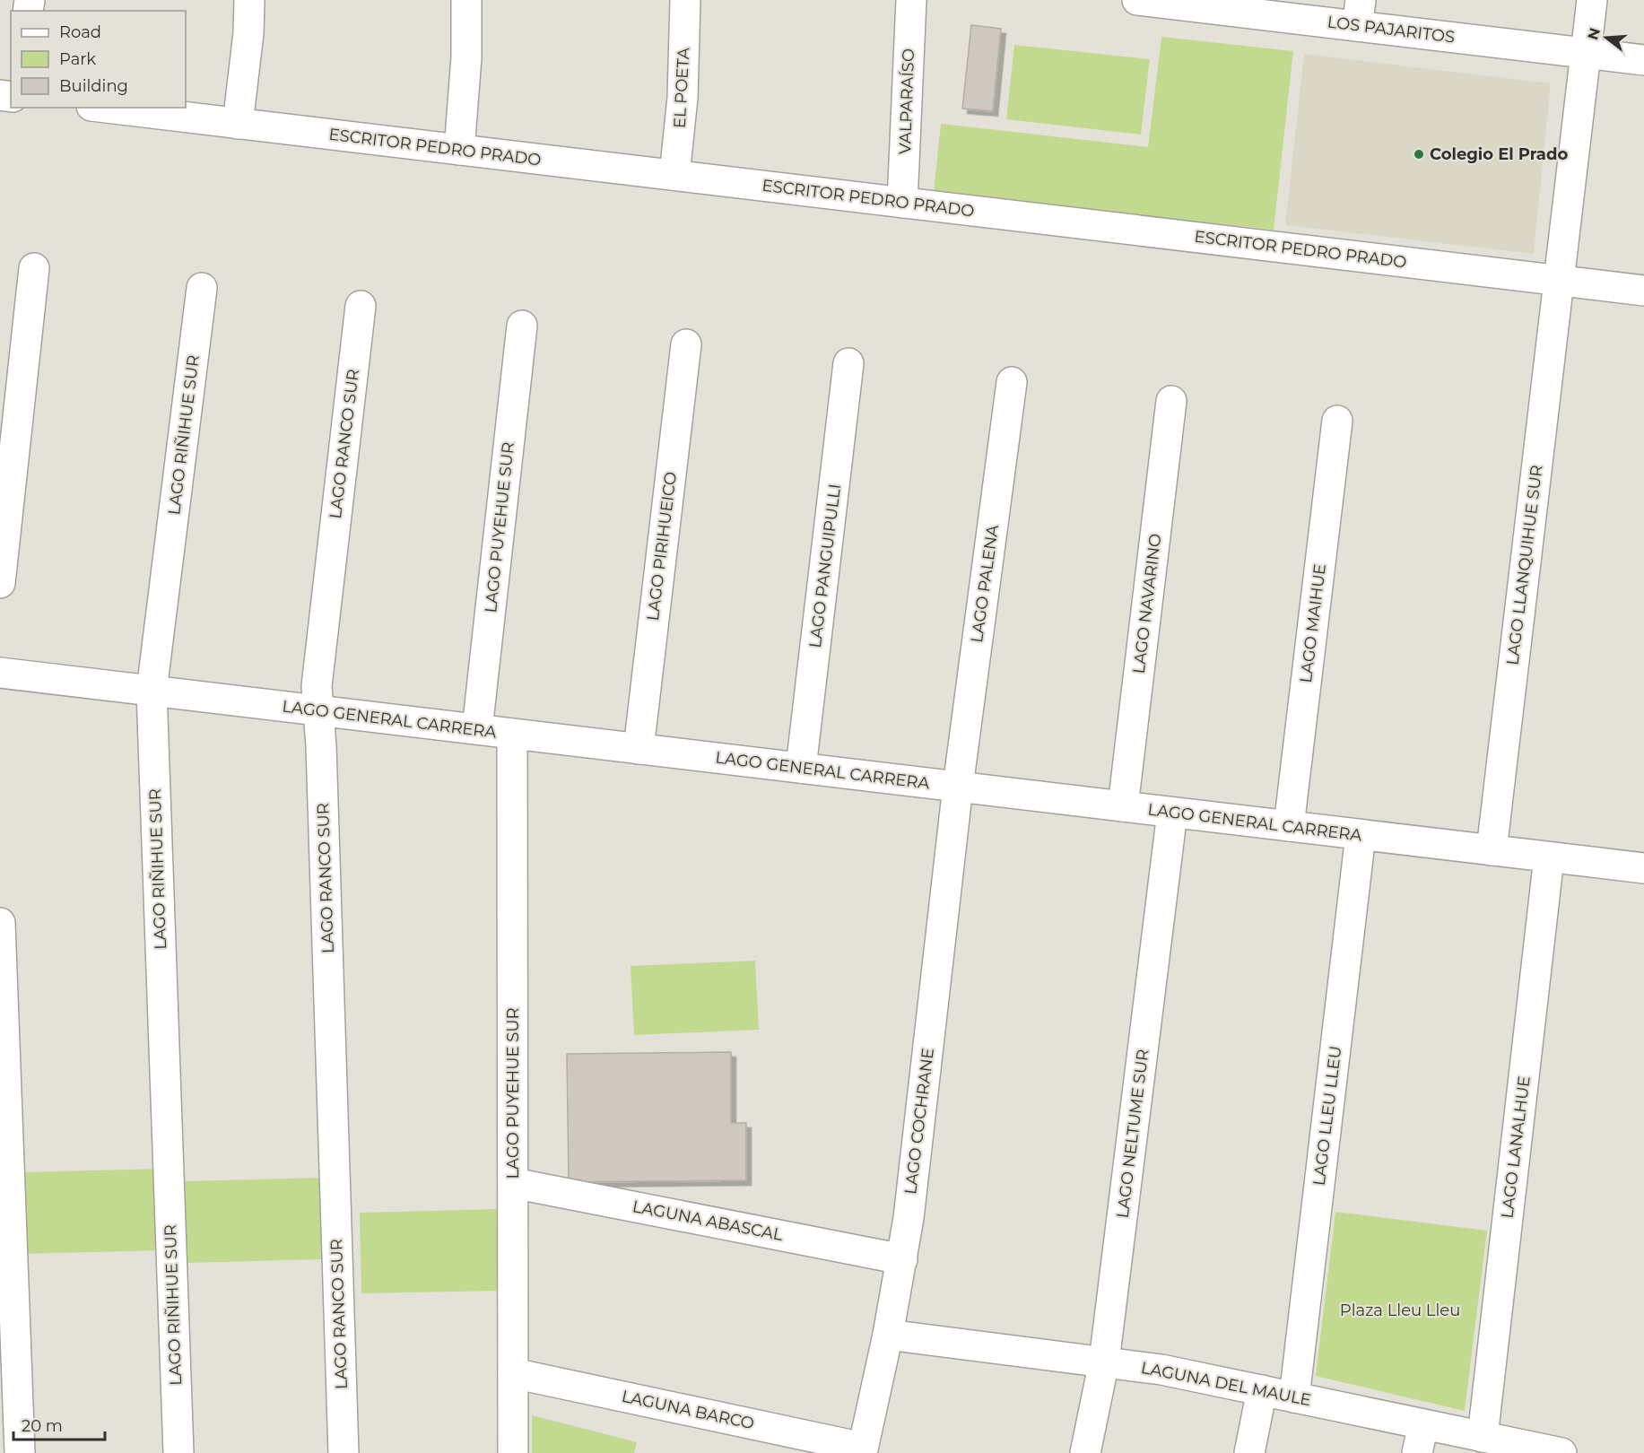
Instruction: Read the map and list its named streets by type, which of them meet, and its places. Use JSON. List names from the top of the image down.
{
  "streets": {
    "street": [
      "LOS PAJARITOS",
      "EL POETA",
      "VALPARAÍSO",
      "ESCRITOR PEDRO PRADO",
      "LAGO RIÑIHUE SUR",
      "LAGO RANCO SUR",
      "LAGO PUYEHUE SUR",
      "LAGO PIRIHUEICO",
      "LAGO LLANQUIHUE SUR",
      "LAGO PANGUIPULLI",
      "LAGO PALENA",
      "LAGO NAVARINO",
      "LAGO MAIHUE",
      "LAGO GENERAL CARRERA",
      "LAGO LLEU LLEU",
      "LAGO COCHRANE",
      "LAGO NELTUME SUR",
      "LAGO LANALHUE",
      "LAGUNA ABASCAL",
      "LAGUNA DEL MAULE",
      "LAGUNA BARCO"
    ]
  },
  "crossings": [
    ["LOS PAJARITOS", "LAGO LLANQUIHUE SUR"],
    ["EL POETA", "ESCRITOR PEDRO PRADO"],
    ["VALPARAÍSO", "ESCRITOR PEDRO PRADO"],
    ["ESCRITOR PEDRO PRADO", "LAGO LLANQUIHUE SUR"],
    ["LAGO RIÑIHUE SUR", "LAGO GENERAL CARRERA"],
    ["LAGO RANCO SUR", "LAGO GENERAL CARRERA"],
    ["LAGO PUYEHUE SUR", "LAGO GENERAL CARRERA"],
    ["LAGO PUYEHUE SUR", "LAGUNA ABASCAL"],
    ["LAGO PUYEHUE SUR", "LAGUNA BARCO"],
    ["LAGO PIRIHUEICO", "LAGO GENERAL CARRERA"],
    ["LAGO LLANQUIHUE SUR", "LAGO GENERAL CARRERA"],
    ["LAGO PANGUIPULLI", "LAGO GENERAL CARRERA"],
    ["LAGO PALENA", "LAGO GENERAL CARRERA"],
    ["LAGO PALENA", "LAGO COCHRANE"],
    ["LAGO NAVARINO", "LAGO GENERAL CARRERA"],
    ["LAGO MAIHUE", "LAGO GENERAL CARRERA"],
    ["LAGO GENERAL CARRERA", "LAGO LLEU LLEU"],
    ["LAGO GENERAL CARRERA", "LAGO COCHRANE"],
    ["LAGO GENERAL CARRERA", "LAGO NELTUME SUR"],
    ["LAGO GENERAL CARRERA", "LAGO LANALHUE"],
    ["LAGO LLEU LLEU", "LAGUNA DEL MAULE"],
    ["LAGO COCHRANE", "LAGUNA ABASCAL"],
    ["LAGO COCHRANE", "LAGUNA DEL MAULE"],
    ["LAGO COCHRANE", "LAGUNA BARCO"],
    ["LAGO NELTUME SUR", "LAGUNA DEL MAULE"],
    ["LAGO LANALHUE", "LAGUNA DEL MAULE"]
  ],
  "parks": ["Plaza Lleu Lleu"],
  "places": ["Colegio El Prado"],
  "legend": ["Road", "Park", "Building"],
  "scale_bar": "20 m",
  "north": "left"
}
